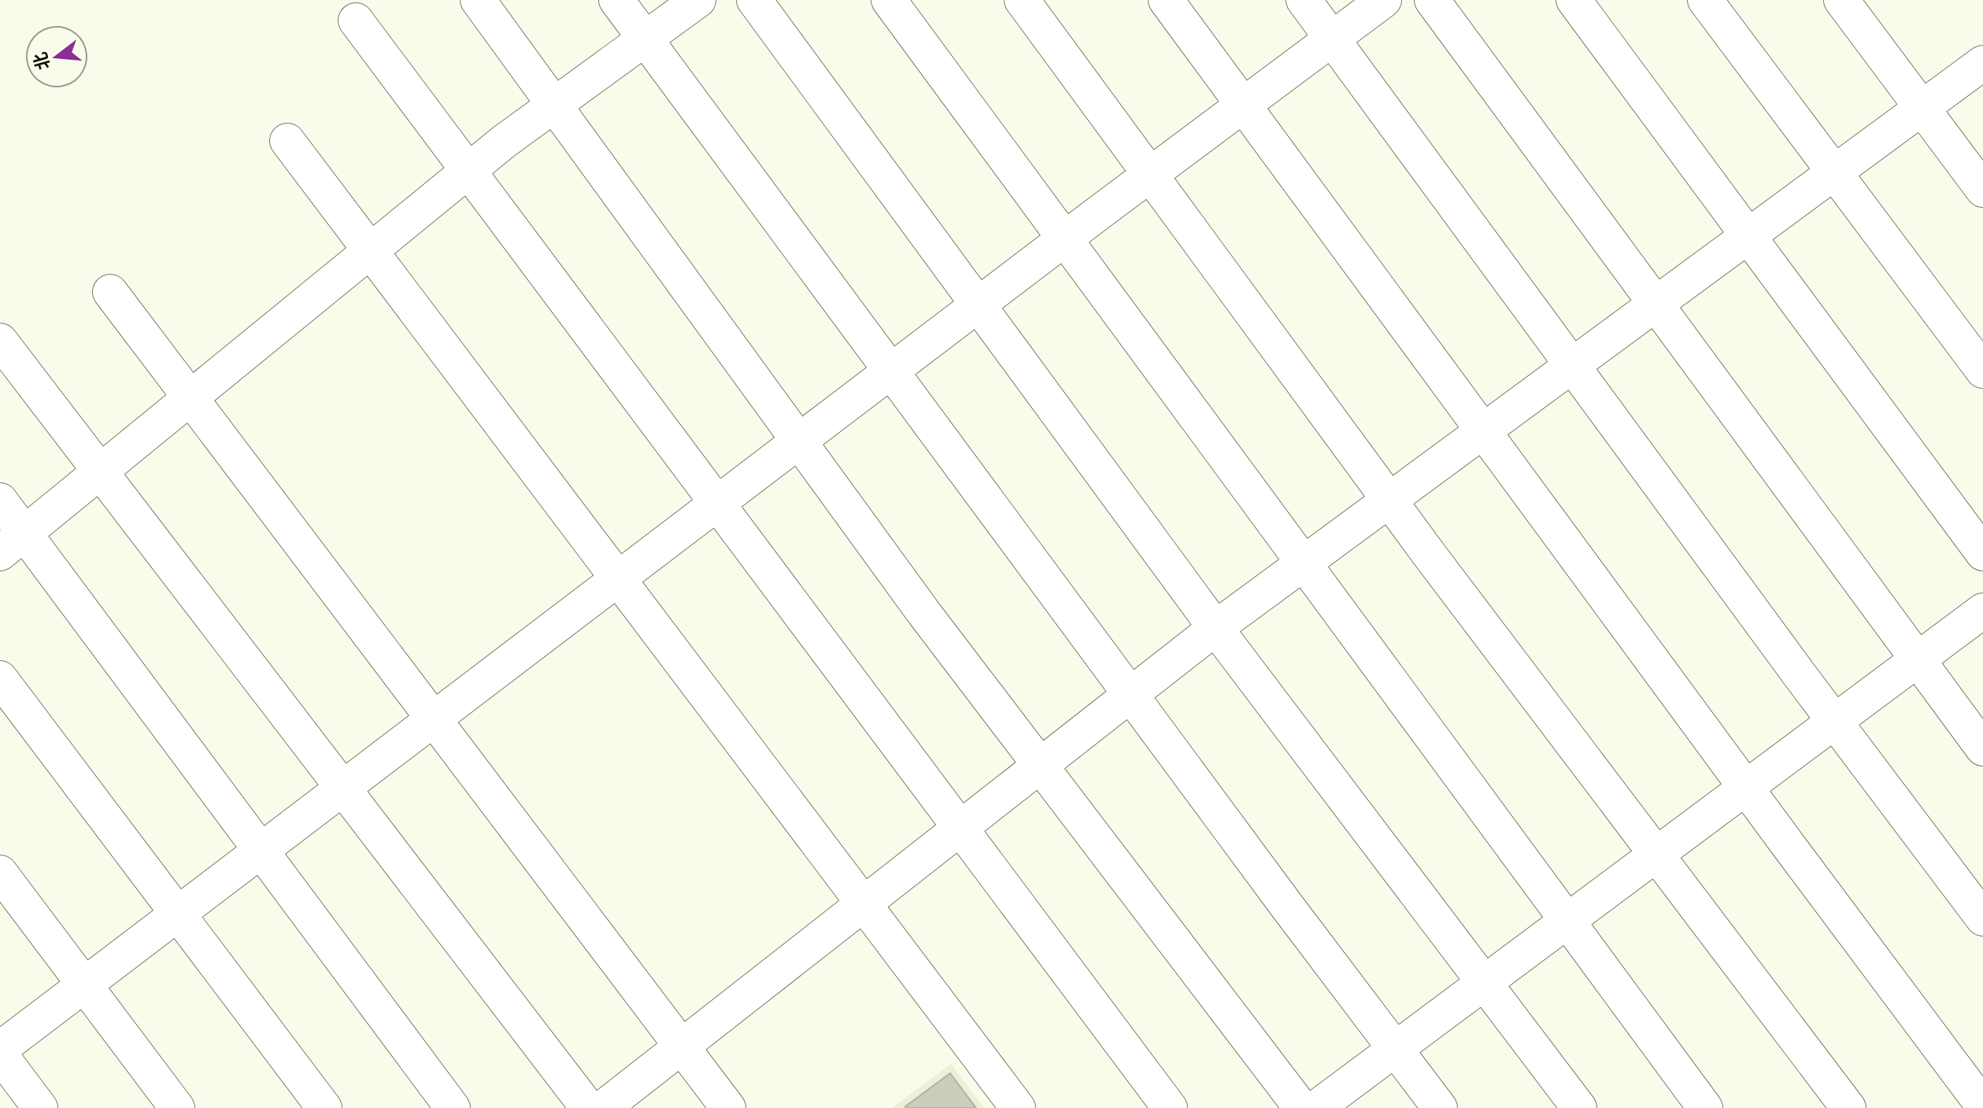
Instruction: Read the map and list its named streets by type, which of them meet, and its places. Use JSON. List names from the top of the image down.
{
  "north": "left"
}
